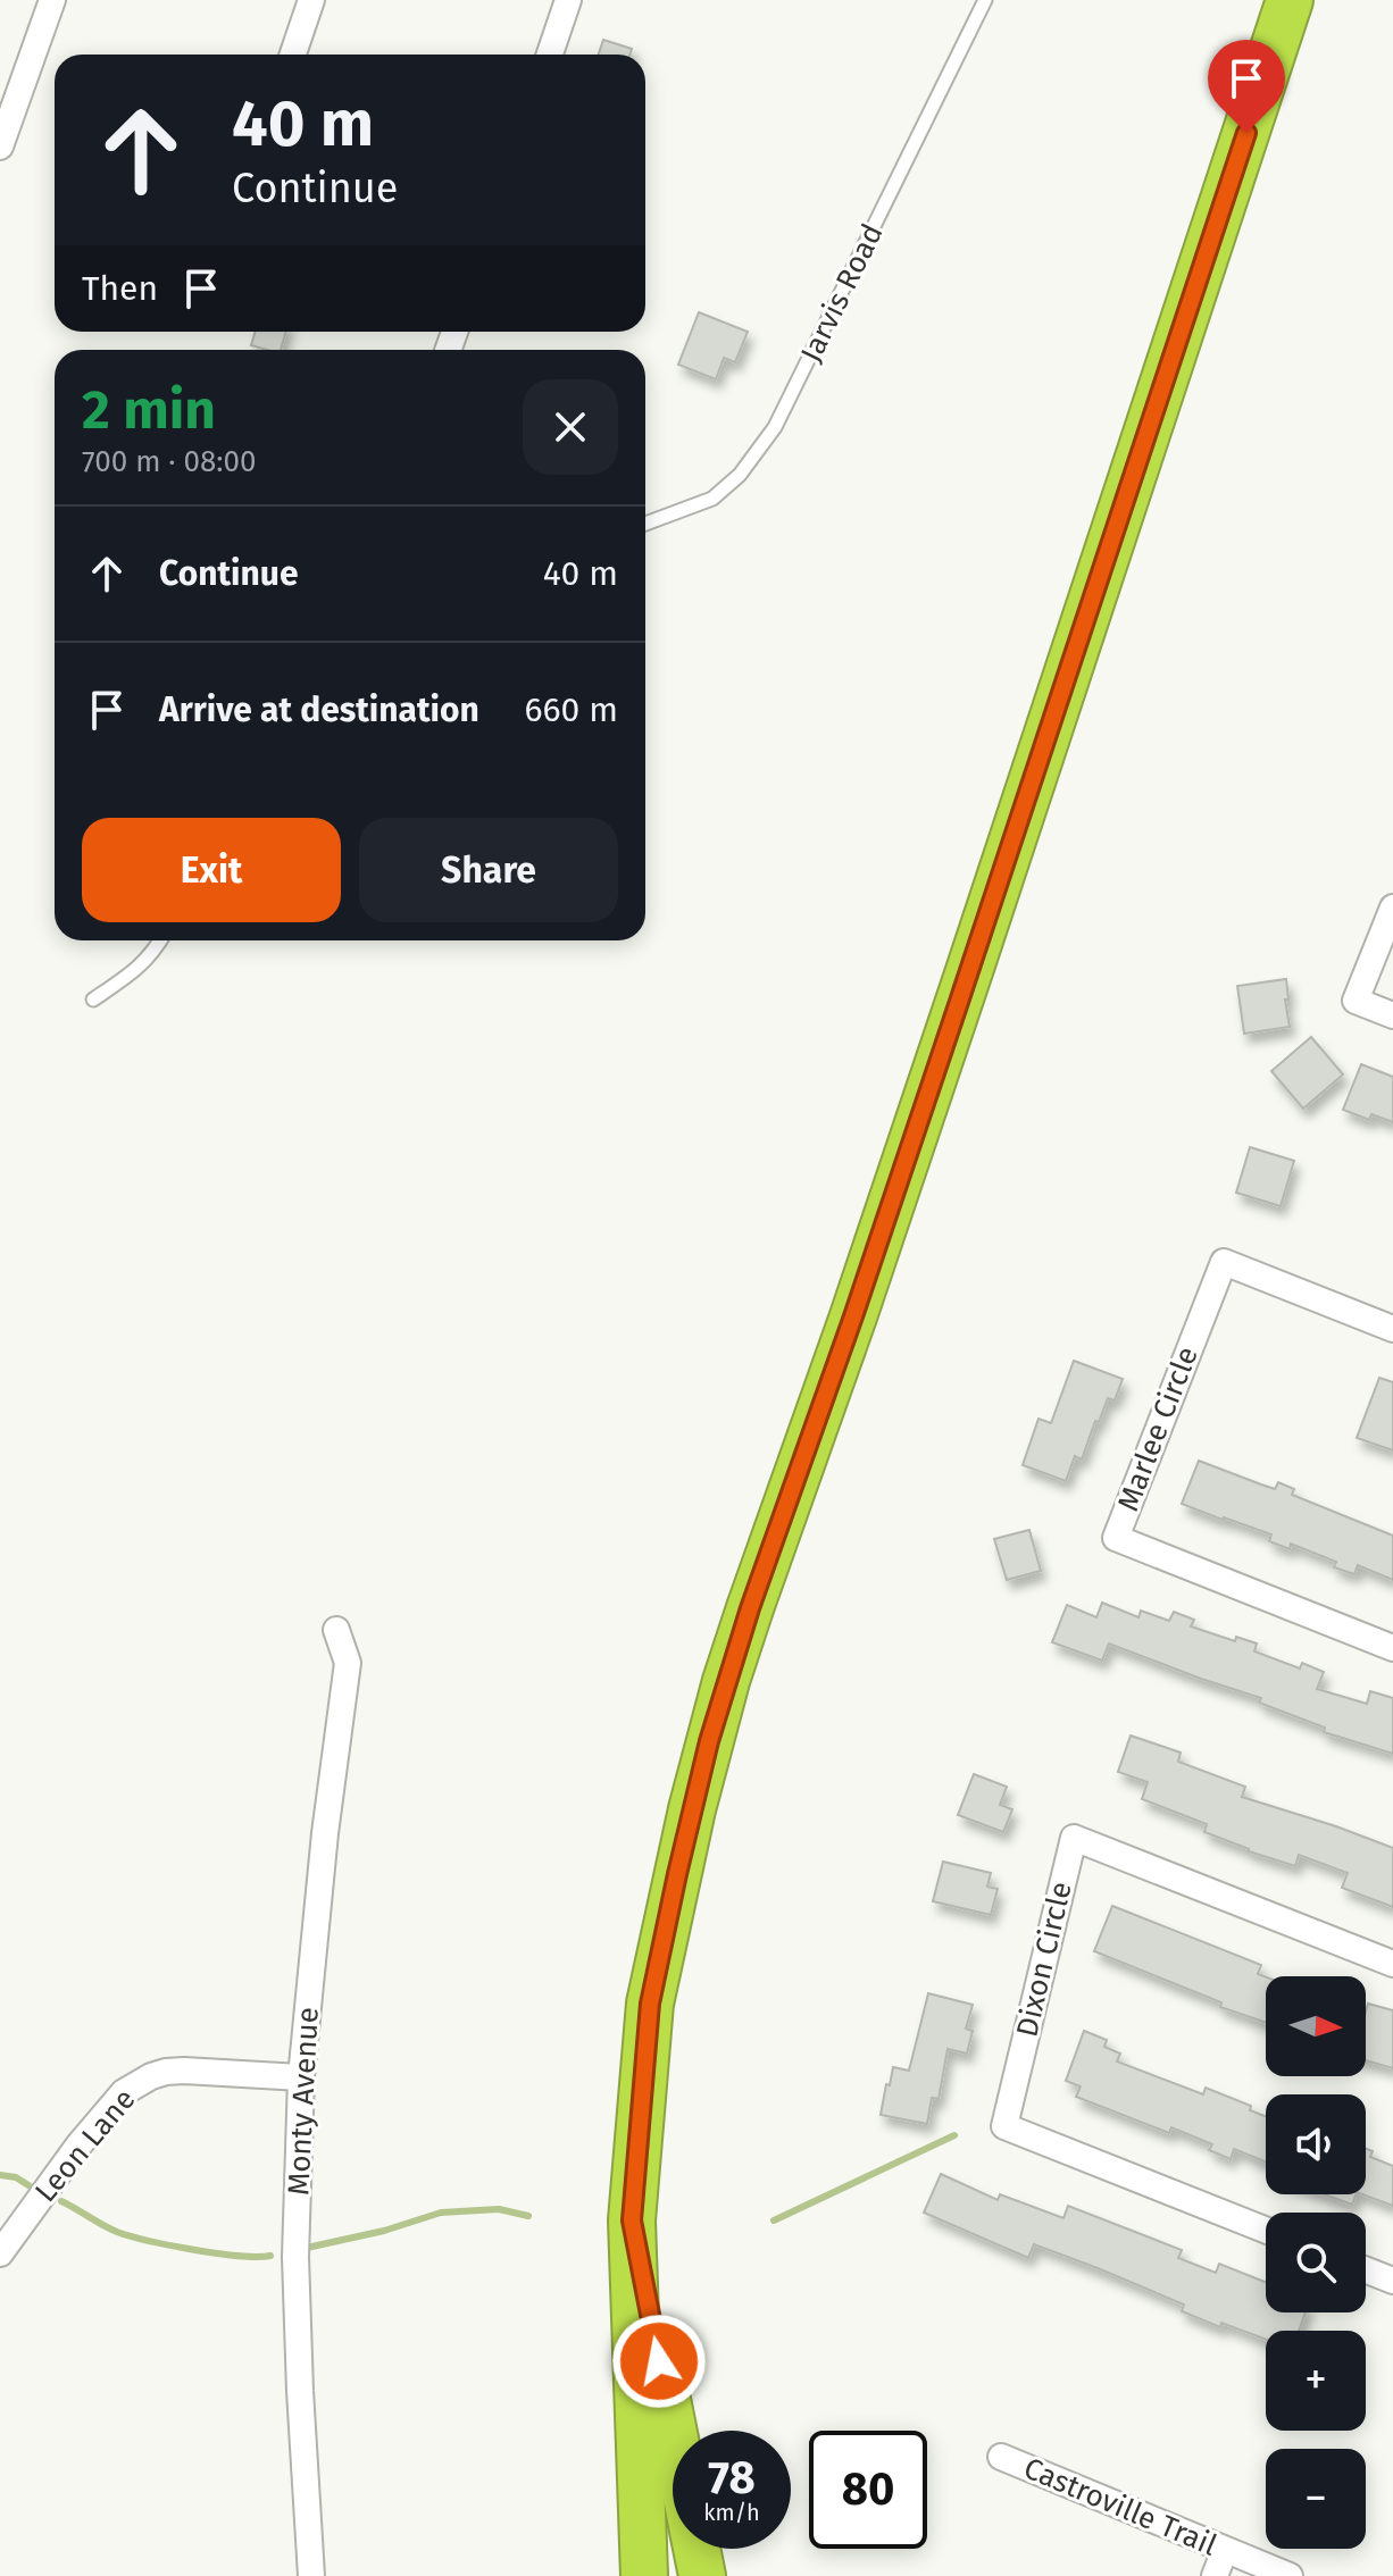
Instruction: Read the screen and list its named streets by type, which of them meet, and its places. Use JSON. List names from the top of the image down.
{
  "streets": {
    "street": [
      "Marlee Circle",
      "Dixon Circle",
      "Monty Avenue",
      "Leon Lane",
      "Castroville Trail"
    ],
    "lane": ["Jarvis Road"]
  },
  "crossings": [
    ["Monty Avenue", "Leon Lane"]
  ],
  "north": "right",
  "page": {
    "turn": ["40 m", "Continue"],
    "then": "Then",
    "heading": ["2 min", "700 m · 08:00"],
    "list": [
      {
        "name": "Continue",
        "value": "40 m"
      },
      {
        "name": "Arrive at destination",
        "value": "660 m"
      }
    ],
    "buttons": ["Exit", "Share"],
    "map_buttons": ["+", "−"],
    "speed": "78 km/h",
    "limit": "80"
  }
}
